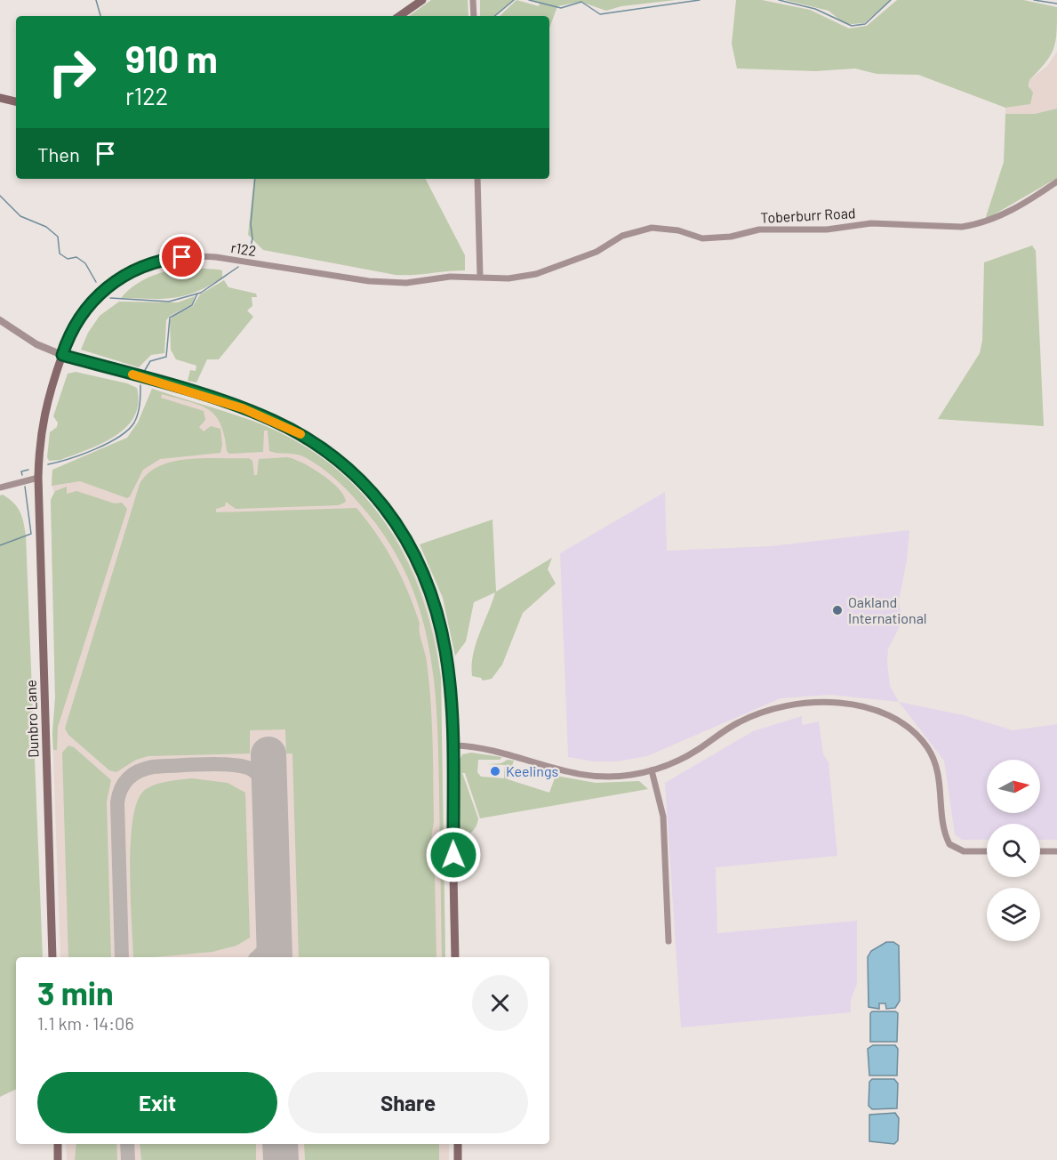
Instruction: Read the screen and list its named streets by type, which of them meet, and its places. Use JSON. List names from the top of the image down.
{
  "streets": {
    "main road": ["Dunbro Lane"],
    "street": ["Toberburr Road", "r122"]
  },
  "crossings": [
    ["Toberburr Road", "r122"],
    ["r122", "Dunbro Lane"]
  ],
  "places": ["Oakland International", "Keelings"],
  "north": "right",
  "page": {
    "turn": ["910 m", "r122"],
    "then": "Then",
    "heading": ["3 min", "1.1 km · 14:06"],
    "buttons": ["Exit", "Share"]
  }
}
